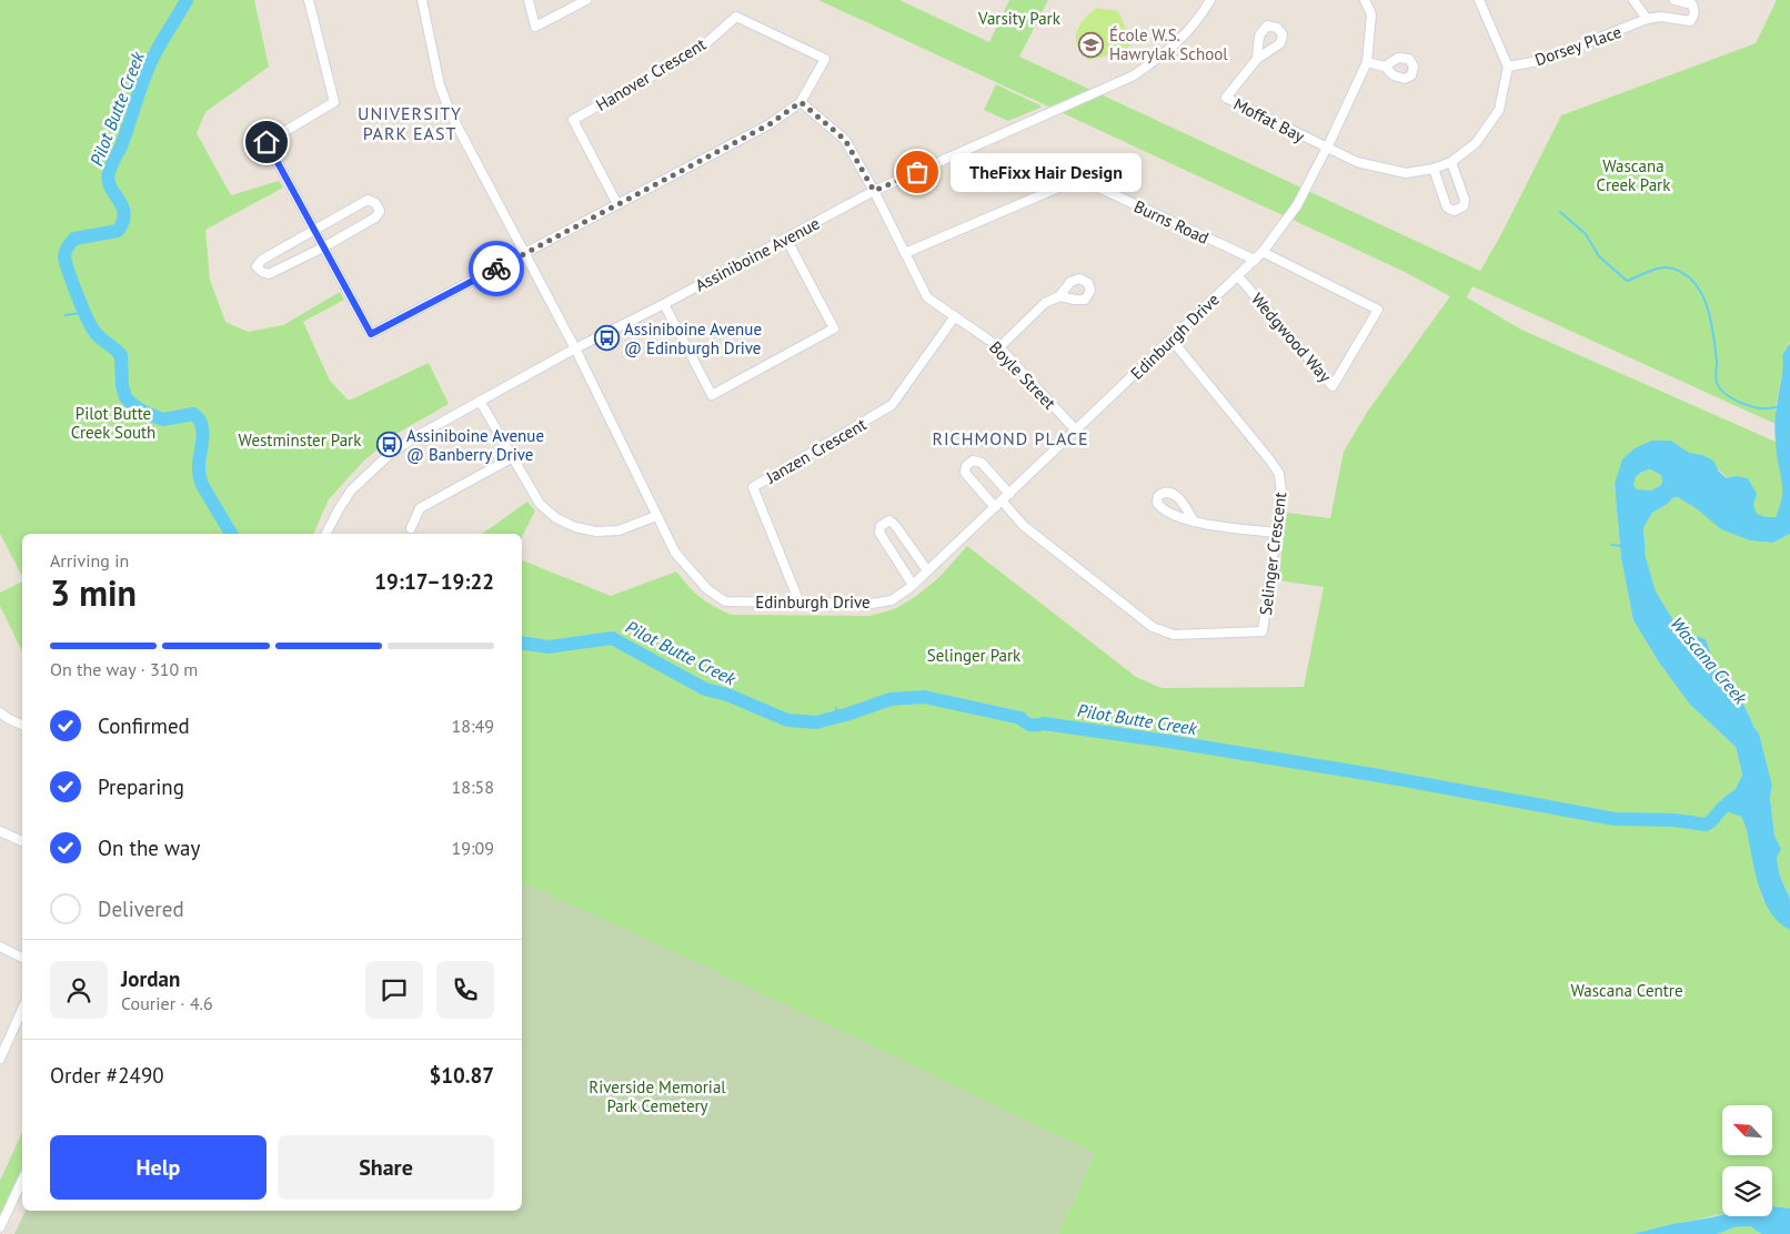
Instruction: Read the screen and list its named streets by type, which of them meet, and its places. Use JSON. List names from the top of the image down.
{
  "streets": {
    "street": [
      "Dorsey Place",
      "Hanover Crescent",
      "Moffat Bay",
      "Burns Road",
      "Assiniboine Avenue",
      "Edinburgh Drive",
      "Wedgwood Way",
      "Boyle Street",
      "Janzen Crescent",
      "Selinger Crescent"
    ]
  },
  "crossings": [
    ["Hanover Crescent", "Boyle Street"],
    ["Moffat Bay", "Edinburgh Drive"],
    ["Burns Road", "Edinburgh Drive"],
    ["Burns Road", "Boyle Street"],
    ["Assiniboine Avenue", "Edinburgh Drive"],
    ["Assiniboine Avenue", "Boyle Street"],
    ["Edinburgh Drive", "Wedgwood Way"],
    ["Edinburgh Drive", "Boyle Street"],
    ["Edinburgh Drive", "Janzen Crescent"],
    ["Edinburgh Drive", "Selinger Crescent"],
    ["Boyle Street", "Janzen Crescent"]
  ],
  "districts": ["UNIVERSITY PARK EAST", "RICHMOND PLACE"],
  "water": ["Pilot Butte Creek", "Wascana Creek"],
  "parks": [
    "Varsity Park",
    "Wascana Creek Park",
    "Pilot Butte Creek South",
    "Westminster Park",
    "Selinger Park",
    "Wascana Centre",
    "Riverside Memorial Park Cemetery"
  ],
  "places": {
    "school or university": ["École W.S. Hawrylak School"],
    "other": ["TheFixx Hair Design"],
    "bus stop": ["Assiniboine Avenue @ Edinburgh Drive", "Assiniboine Avenue @ Banberry Drive"]
  },
  "north": "top left",
  "page": {
    "bubble": "TheFixx Hair Design",
    "heading": ["3 min", "Arriving in", "19:17–19:22"],
    "panel": [
      "Jordan",
      "Courier · 4.6",
      "Order #2490",
      "$10.87"
    ],
    "bar": "On the way · 310 m",
    "list": [
      ["Confirmed", "18:49"],
      ["Preparing", "18:58"],
      ["On the way", "19:09"],
      "Delivered"
    ],
    "buttons": ["Help", "Share"]
  }
}
